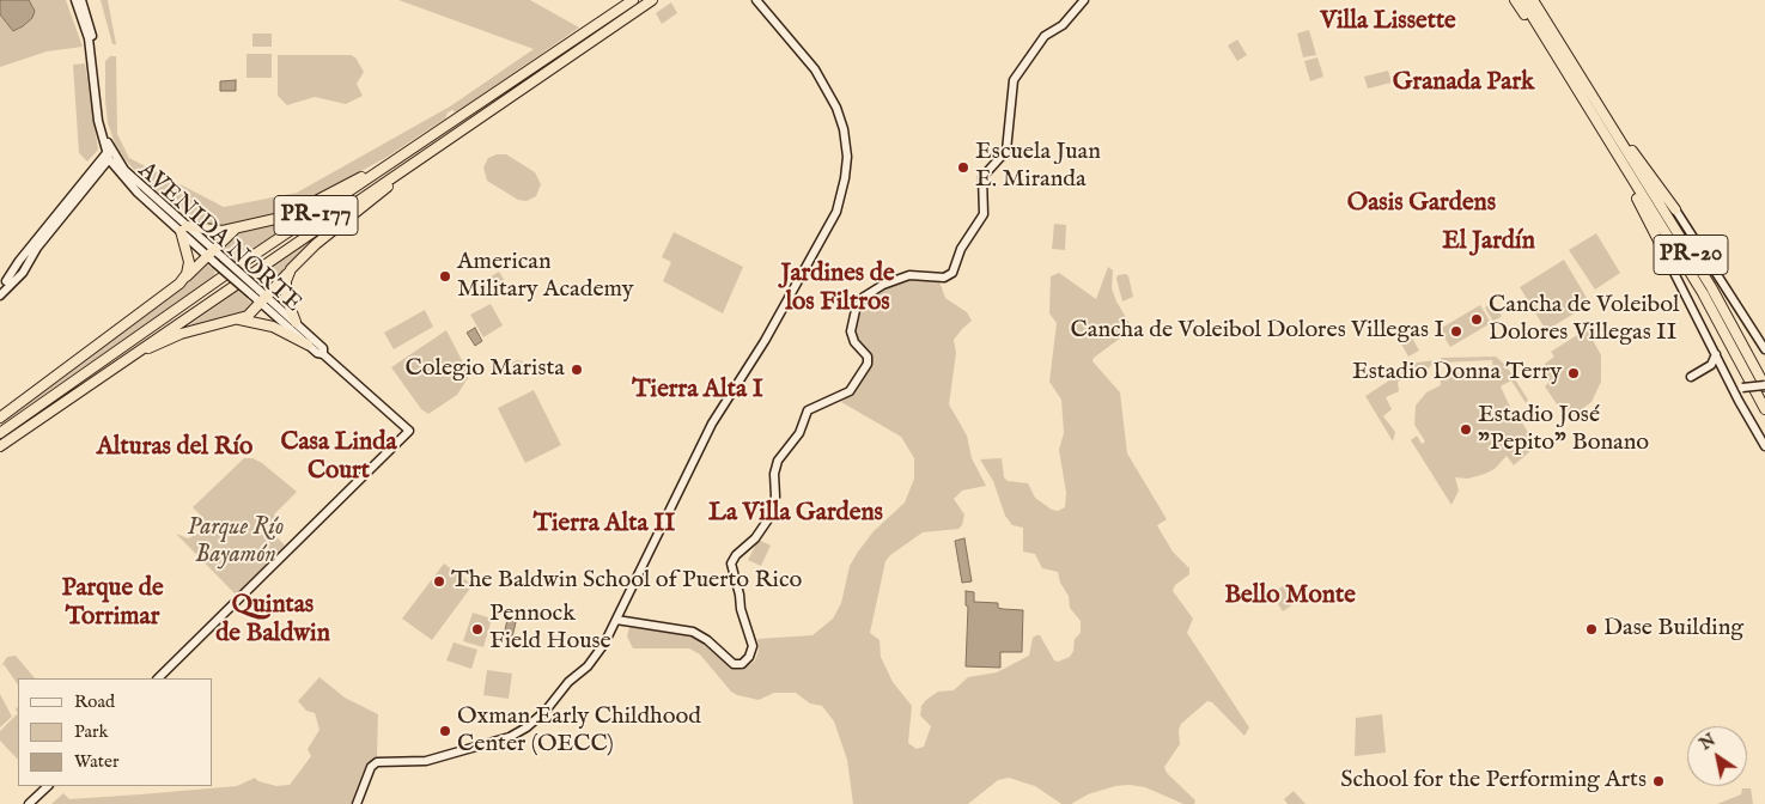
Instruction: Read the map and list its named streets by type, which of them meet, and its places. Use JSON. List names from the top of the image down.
{
  "streets": {
    "highway": ["PR-177", "PR-20"],
    "street": ["AVENIDA NORTE"]
  },
  "districts": [
    "Villa Lissette",
    "Granada Park",
    "Oasis Gardens",
    "El Jardín",
    "Jardines de los Filtros",
    "Tierra Alta I",
    "Casa Linda Court",
    "Alturas del Río",
    "La Villa Gardens",
    "Tierra Alta II",
    "Parque de Torrimar",
    "Bello Monte",
    "Quintas de Baldwin"
  ],
  "parks": ["Parque Río Bayamón"],
  "places": [
    "Escuela Juan E. Miranda",
    "American Military Academy",
    "Cancha de Voleibol Dolores Villegas II",
    "Cancha de Voleibol Dolores Villegas I",
    "Colegio Marista",
    "Estadio Donna Terry",
    "Estadio José \"Pepito\" Bonano",
    "The Baldwin School of Puerto Rico",
    "Pennock Field House",
    "Dase Building",
    "Oxman Early Childhood Center (OECC)",
    "School for the Performing Arts"
  ],
  "legend": ["Road", "Park", "Water"],
  "north": "top left"
}
